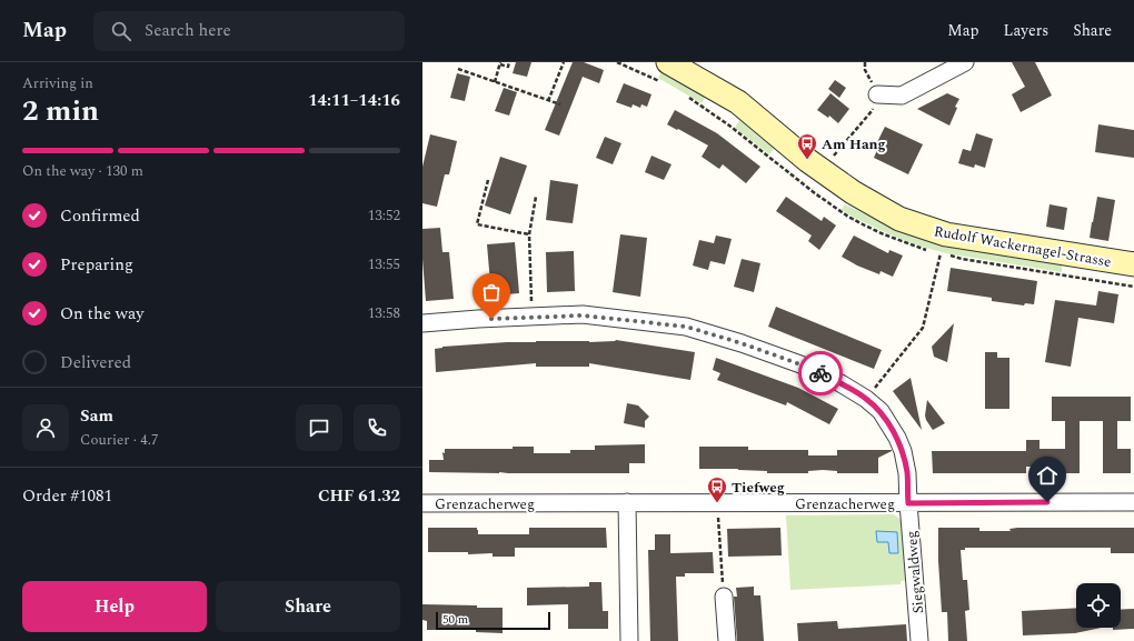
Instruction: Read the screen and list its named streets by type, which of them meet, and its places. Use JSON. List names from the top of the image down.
{
  "streets": {
    "street": ["Rudolf Wackernagel-Strasse", "Grenzacherweg", "Siegwaldweg"]
  },
  "crossings": [
    ["Grenzacherweg", "Siegwaldweg"]
  ],
  "places": {
    "bus stop": ["Am Hang", "Tiefweg"]
  },
  "scale_bar": "50 m",
  "page": {
    "header": "Map",
    "search": "Search here",
    "nav": ["Map", "Layers", "Share"],
    "heading": ["2 min", "Arriving in", "14:11–14:16"],
    "panel": [
      "Sam",
      "Courier · 4.7",
      "Order #1081",
      "CHF 61.32"
    ],
    "bar": "On the way · 130 m",
    "list": [
      ["Confirmed", "13:52"],
      ["Preparing", "13:55"],
      ["On the way", "13:58"],
      "Delivered"
    ],
    "buttons": ["Help", "Share"],
    "scale": "50 m"
  }
}
